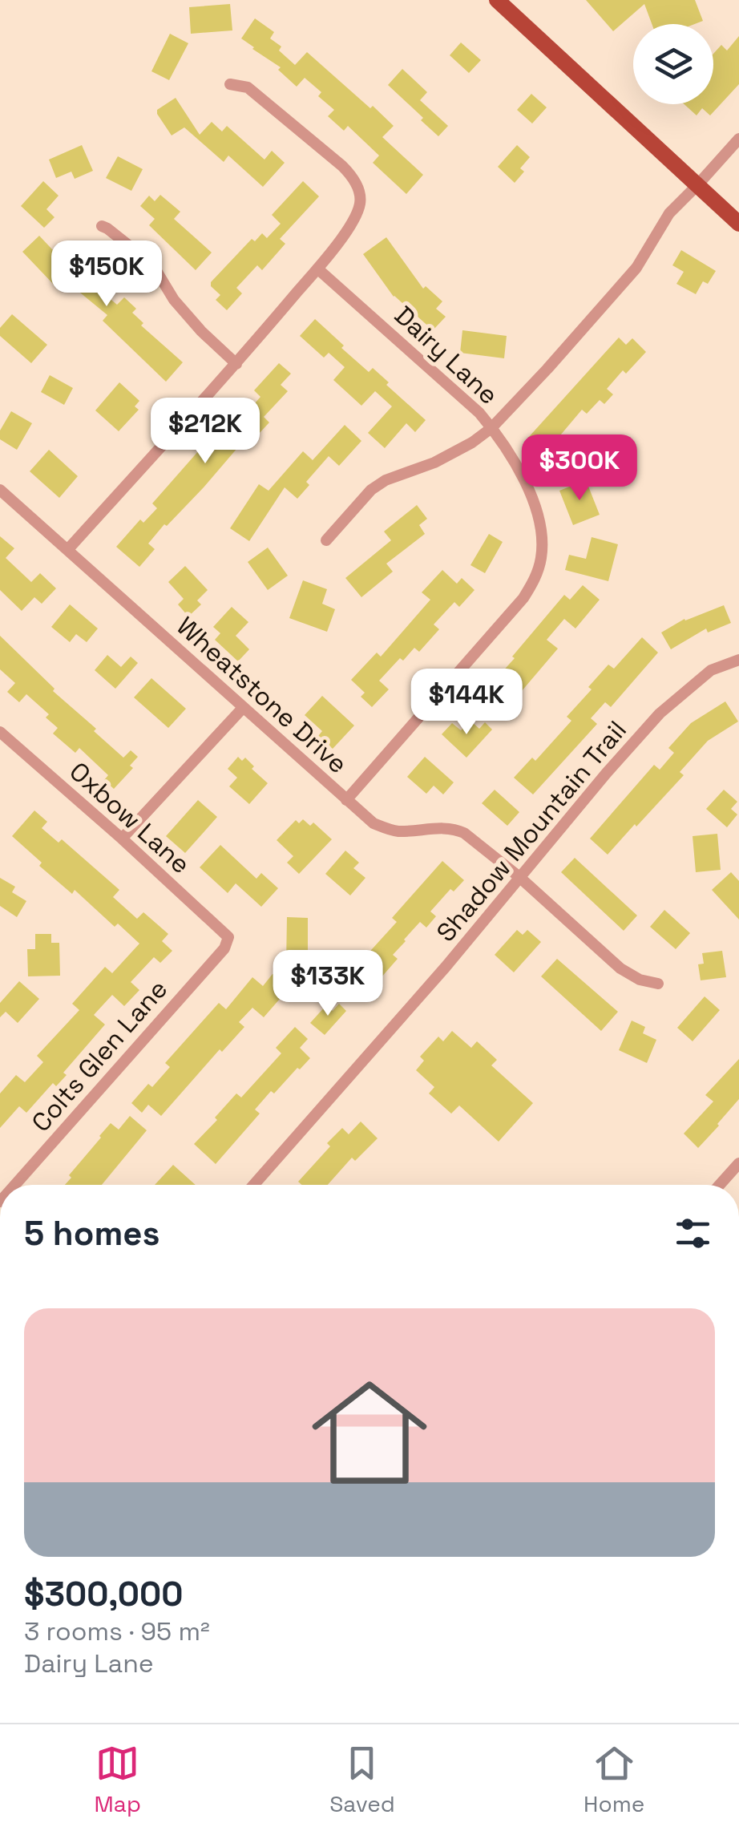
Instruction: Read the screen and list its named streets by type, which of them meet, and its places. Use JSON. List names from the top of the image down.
{
  "streets": {
    "street": [
      "Dairy Lane",
      "Wheatstone Drive",
      "Oxbow Lane",
      "Shadow Mountain Trail",
      "Colts Glen Lane"
    ]
  },
  "crossings": [
    ["Dairy Lane", "Wheatstone Drive"],
    ["Wheatstone Drive", "Shadow Mountain Trail"],
    ["Oxbow Lane", "Colts Glen Lane"]
  ],
  "page": {
    "price": [
      "$150K",
      "$212K",
      "$300K",
      "$144K",
      "$133K"
    ],
    "heading": "5 homes",
    "list": [
      {
        "name": "$300,000",
        "note": "3 rooms · 95 m² · Dairy Lane"
      }
    ],
    "tabs": ["Map", "Saved", "Home"]
  }
}
